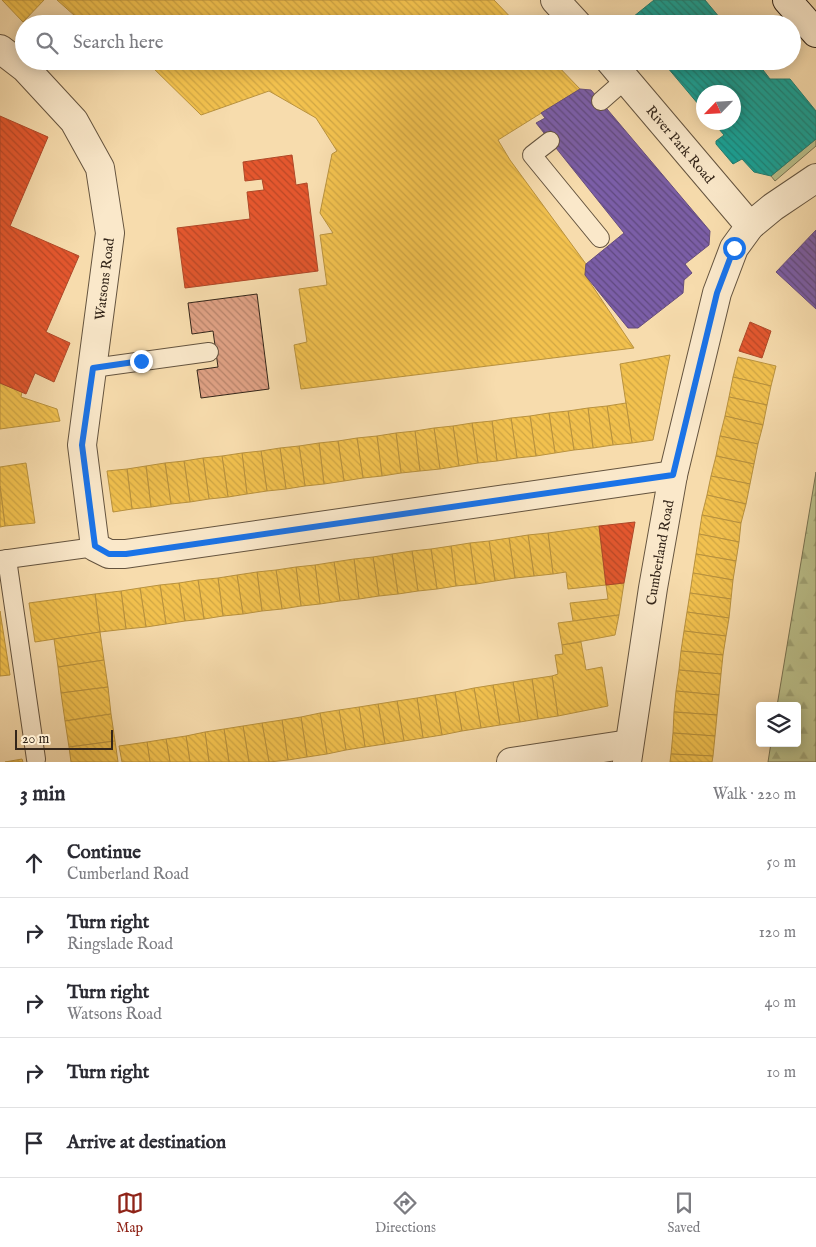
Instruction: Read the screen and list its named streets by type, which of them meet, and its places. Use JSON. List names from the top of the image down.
{
  "streets": {
    "street": ["River Park Road", "Watsons Road", "Cumberland Road"]
  },
  "crossings": [
    ["River Park Road", "Cumberland Road"]
  ],
  "scale_bar": "20 m",
  "north": "bottom left",
  "page": {
    "search": "Search here",
    "scale": "20 m",
    "heading": ["3 min", "Walk · 220 m"],
    "list": [
      ["Continue", "Cumberland Road", "50 m"],
      ["Turn right", "Ringslade Road", "120 m"],
      ["Turn right", "Watsons Road", "40 m"],
      ["Turn right", "10 m"],
      "Arrive at destination"
    ],
    "nav": ["Map", "Directions", "Saved"]
  }
}
